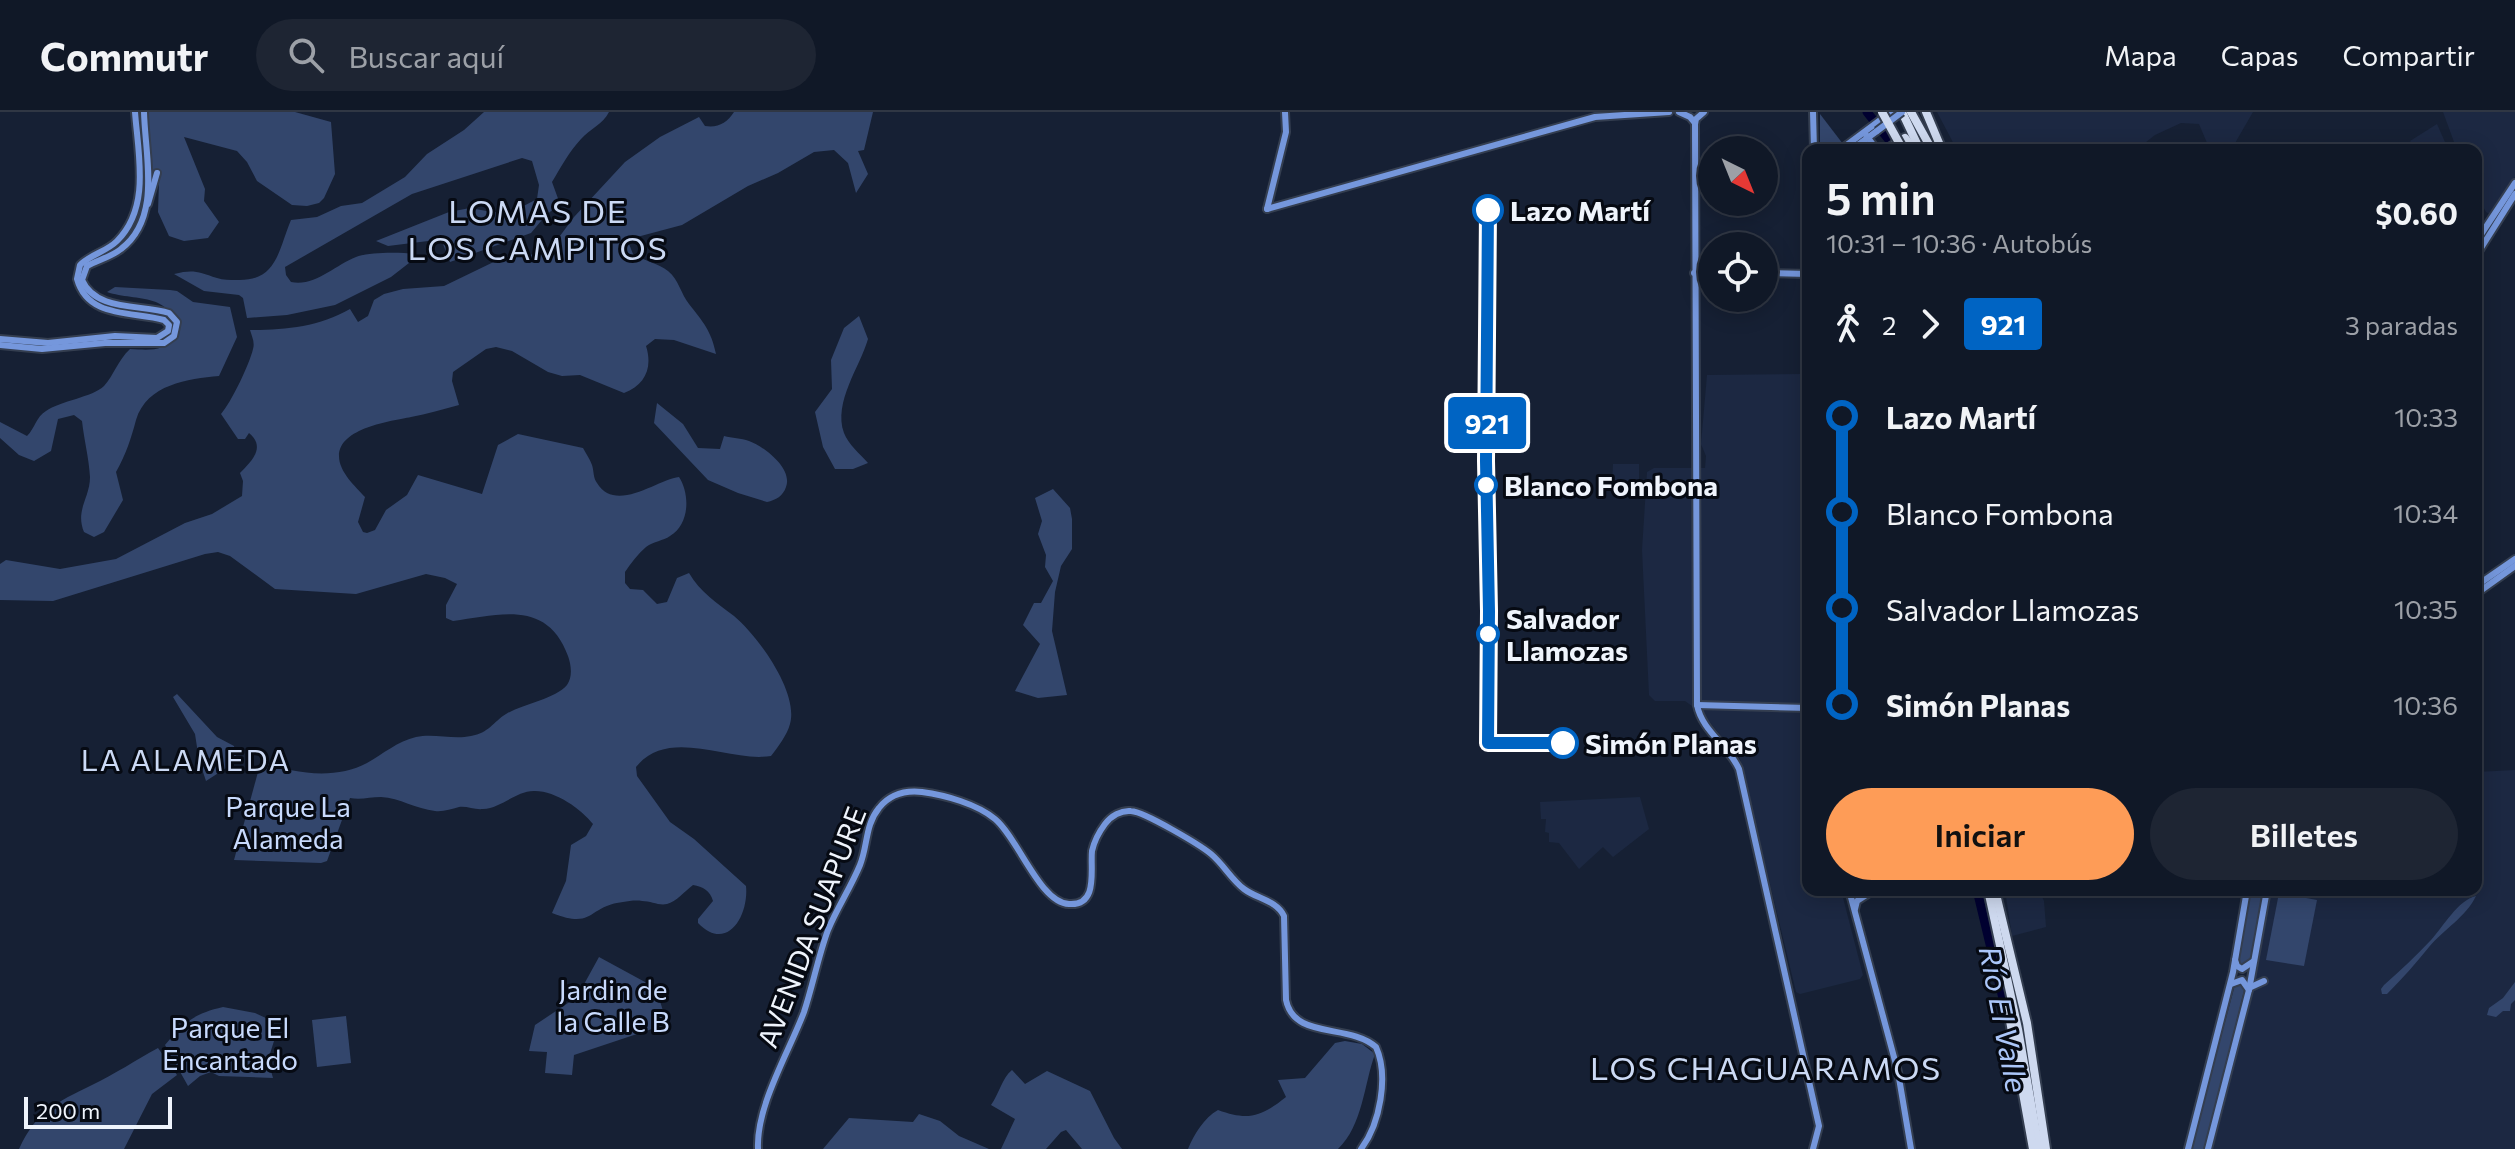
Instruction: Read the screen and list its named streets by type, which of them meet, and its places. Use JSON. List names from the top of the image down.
{
  "streets": {
    "street": ["AVENIDA SUAPURE"]
  },
  "districts": ["LOMAS DE LOS CAMPITOS", "LA ALAMEDA", "LOS CHAGUARAMOS"],
  "water": ["Río El Valle"],
  "parks": ["Parque La Alameda", "Jardin de la Calle B", "Parque El Encantado"],
  "places": [
    "Lazo Martí",
    "Blanco Fombona",
    "Salvador Llamozas",
    "Simón Planas"
  ],
  "lines": ["bus line 921"],
  "scale_bar": "200 m",
  "north": "bottom right",
  "page": {
    "header": "Commutr",
    "search": "Buscar aquí",
    "nav": ["Mapa", "Capas", "Compartir"],
    "on_map": "921",
    "heading": ["5 min", "10:31 – 10:36 · Autobús", "$0.60"],
    "legs": ["2", "921", "3 paradas"],
    "list": [
      {
        "name": "Lazo Martí",
        "value": "10:33"
      },
      {
        "name": "Blanco Fombona",
        "value": "10:34"
      },
      {
        "name": "Salvador Llamozas",
        "value": "10:35"
      },
      {
        "name": "Simón Planas",
        "value": "10:36"
      }
    ],
    "buttons": ["Iniciar", "Billetes"],
    "scale": "200 m"
  }
}
